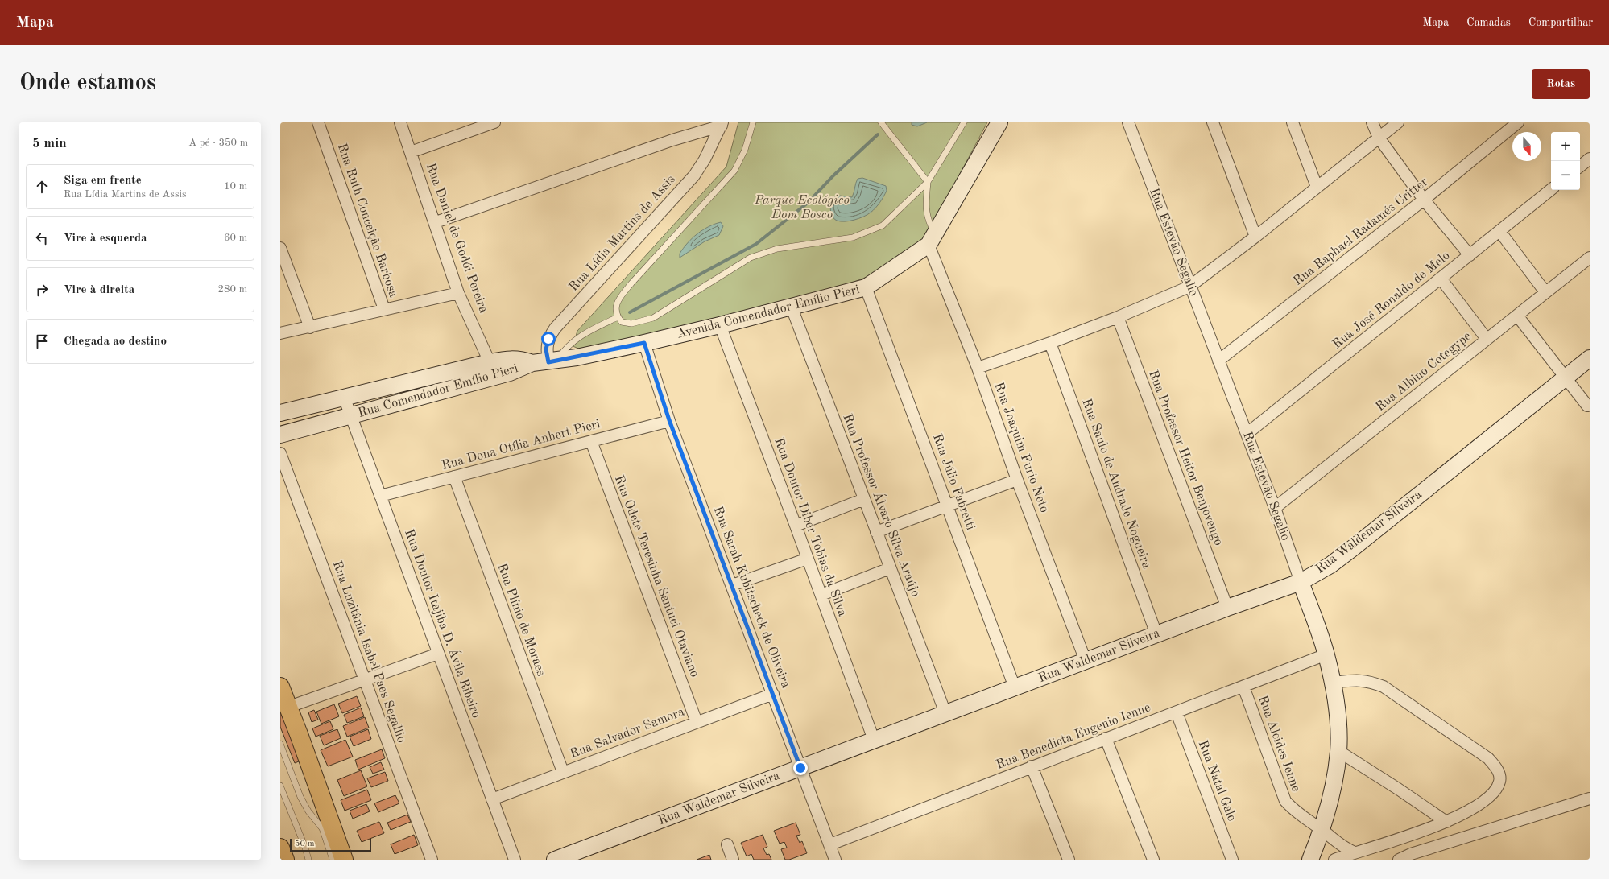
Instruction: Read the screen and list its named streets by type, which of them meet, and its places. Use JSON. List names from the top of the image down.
{
  "streets": {
    "street": [
      "Rua Ruth Conceição Barbosa",
      "Rua Raphael Radamés Critter",
      "Rua Lídia Martins de Assis",
      "Rua Daniel de Godói Pereira",
      "Rua Estevão Segalio",
      "Rua José Ronaldo de Melo",
      "Avenida Comendador Emílio Pieri",
      "Rua Albino Cotegype",
      "Rua Comendador Emílio Pieri",
      "Rua Dona Otília Anhert Pieri",
      "Rua Joaquim Furio Neto",
      "Rua Professor Heitor Benjovengo",
      "Rua Júlio Fabretti",
      "Rua Saulo de Andrade Nogueira",
      "Rua Professor Álvaro Silva Araújo",
      "Rua Doutor Diber Tobias da Silva",
      "Rua Waldemar Silveira",
      "Rua Odete Teresinha Santuci Otaviano",
      "Rua Sarah Kubitscheck de Oliveira",
      "Rua Plínio de Moraes",
      "Rua Doutor Itajiba D. Ávila Ribeiro",
      "Rua Luzitânia Isabel Paes Segallio",
      "Rua Salvador Samora",
      "Rua Benedicta Eugenio Ienne",
      "Rua Alcides Ienne",
      "Rua Natal Gale"
    ]
  },
  "crossings": [
    ["Rua Raphael Radamés Critter", "Rua Estevão Segalio"],
    ["Rua Lídia Martins de Assis", "Avenida Comendador Emílio Pieri"],
    ["Rua Daniel de Godói Pereira", "Rua Comendador Emílio Pieri"],
    ["Rua Estevão Segalio", "Rua José Ronaldo de Melo"],
    ["Rua Estevão Segalio", "Rua Albino Cotegype"],
    ["Rua Estevão Segalio", "Rua Waldemar Silveira"],
    ["Rua Estevão Segalio", "Rua Benedicta Eugenio Ienne"],
    ["Rua Estevão Segalio", "Rua Alcides Ienne"],
    ["Avenida Comendador Emílio Pieri", "Rua Comendador Emílio Pieri"],
    ["Avenida Comendador Emílio Pieri", "Rua Joaquim Furio Neto"],
    ["Avenida Comendador Emílio Pieri", "Rua Júlio Fabretti"],
    ["Avenida Comendador Emílio Pieri", "Rua Professor Álvaro Silva Araújo"],
    ["Avenida Comendador Emílio Pieri", "Rua Doutor Diber Tobias da Silva"],
    ["Avenida Comendador Emílio Pieri", "Rua Sarah Kubitscheck de Oliveira"],
    ["Rua Comendador Emílio Pieri", "Rua Doutor Itajiba D. Ávila Ribeiro"],
    ["Rua Dona Otília Anhert Pieri", "Rua Odete Teresinha Santuci Otaviano"],
    ["Rua Dona Otília Anhert Pieri", "Rua Sarah Kubitscheck de Oliveira"],
    ["Rua Dona Otília Anhert Pieri", "Rua Plínio de Moraes"],
    ["Rua Dona Otília Anhert Pieri", "Rua Doutor Itajiba D. Ávila Ribeiro"],
    ["Rua Joaquim Furio Neto", "Rua Waldemar Silveira"],
    ["Rua Professor Heitor Benjovengo", "Rua Waldemar Silveira"],
    ["Rua Júlio Fabretti", "Rua Waldemar Silveira"],
    ["Rua Saulo de Andrade Nogueira", "Rua Waldemar Silveira"],
    ["Rua Professor Álvaro Silva Araújo", "Rua Waldemar Silveira"],
    ["Rua Doutor Diber Tobias da Silva", "Rua Waldemar Silveira"],
    ["Rua Waldemar Silveira", "Rua Sarah Kubitscheck de Oliveira"],
    ["Rua Odete Teresinha Santuci Otaviano", "Rua Salvador Samora"],
    ["Rua Sarah Kubitscheck de Oliveira", "Rua Salvador Samora"],
    ["Rua Sarah Kubitscheck de Oliveira", "Rua Benedicta Eugenio Ienne"],
    ["Rua Plínio de Moraes", "Rua Salvador Samora"],
    ["Rua Doutor Itajiba D. Ávila Ribeiro", "Rua Salvador Samora"],
    ["Rua Benedicta Eugenio Ienne", "Rua Alcides Ienne"],
    ["Rua Benedicta Eugenio Ienne", "Rua Natal Gale"]
  ],
  "parks": ["Parque Ecológico Dom Bosco"],
  "scale_bar": "50 m",
  "north": "bottom",
  "page": {
    "header": "Mapa",
    "nav": ["Mapa", "Camadas", "Compartilhar"],
    "buttons": "Rotas",
    "title": "Onde estamos",
    "heading": ["5 min", "A pé · 350 m"],
    "map_buttons": ["+", "−"],
    "list": [
      ["Siga em frente", "Rua Lídia Martins de Assis", "10 m"],
      ["Vire à esquerda", "60 m"],
      ["Vire à direita", "280 m"],
      "Chegada ao destino"
    ],
    "scale": "50 m"
  }
}
